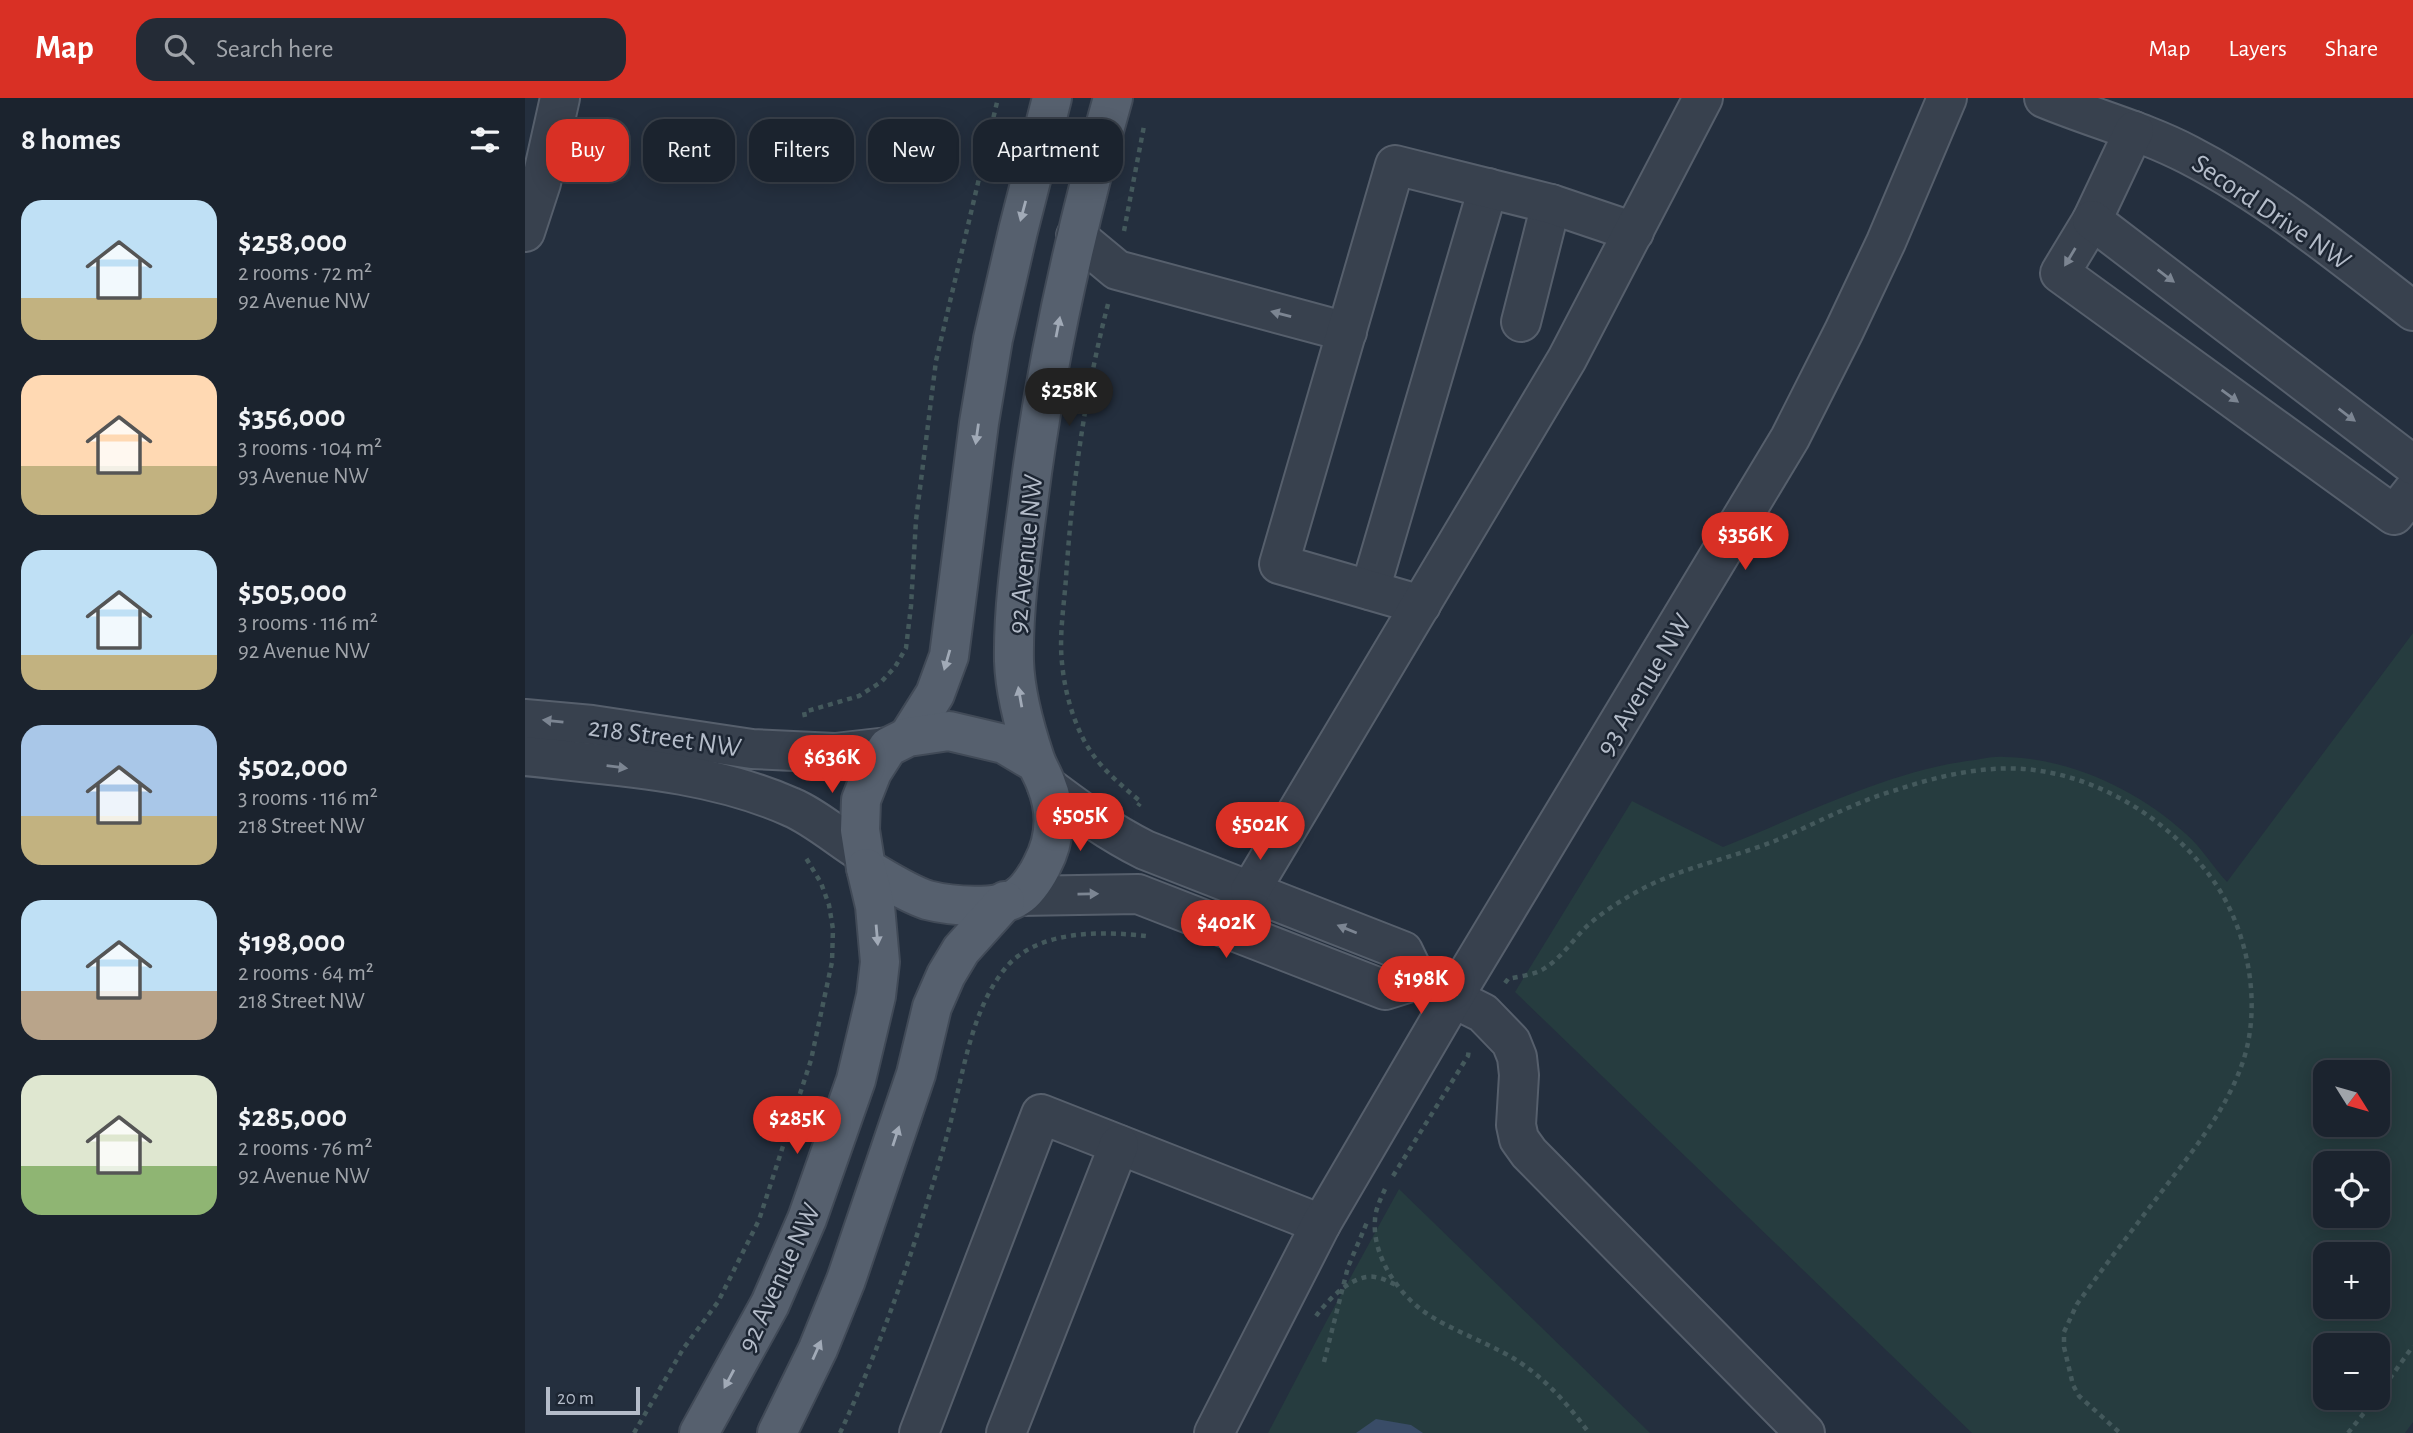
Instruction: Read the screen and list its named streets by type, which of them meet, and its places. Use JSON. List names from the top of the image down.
{
  "streets": {
    "main road": ["92 Avenue NW"],
    "street": ["Secord Drive NW", "93 Avenue NW", "218 Street NW"]
  },
  "crossings": [
    ["92 Avenue NW", "218 Street NW"]
  ],
  "scale_bar": "20 m",
  "north": "bottom right",
  "page": {
    "header": "Map",
    "search": "Search here",
    "nav": ["Map", "Layers", "Share"],
    "heading": "8 homes",
    "chip": [
      "Buy",
      "Rent",
      "Filters",
      "New",
      "Apartment"
    ],
    "list": [
      {
        "name": "$258,000",
        "note": "2 rooms · 72 m² · 92 Avenue NW"
      },
      {
        "name": "$356,000",
        "note": "3 rooms · 104 m² · 93 Avenue NW"
      },
      {
        "name": "$505,000",
        "note": "3 rooms · 116 m² · 92 Avenue NW"
      },
      {
        "name": "$502,000",
        "note": "3 rooms · 116 m² · 218 Street NW"
      },
      {
        "name": "$198,000",
        "note": "2 rooms · 64 m² · 218 Street NW"
      },
      {
        "name": "$285,000",
        "note": "2 rooms · 76 m² · 92 Avenue NW"
      }
    ],
    "price": [
      "$258K",
      "$356K",
      "$636K",
      "$505K",
      "$502K",
      "$402K",
      "$198K",
      "$285K"
    ],
    "map_buttons": ["+", "−"],
    "scale": "20 m"
  }
}
